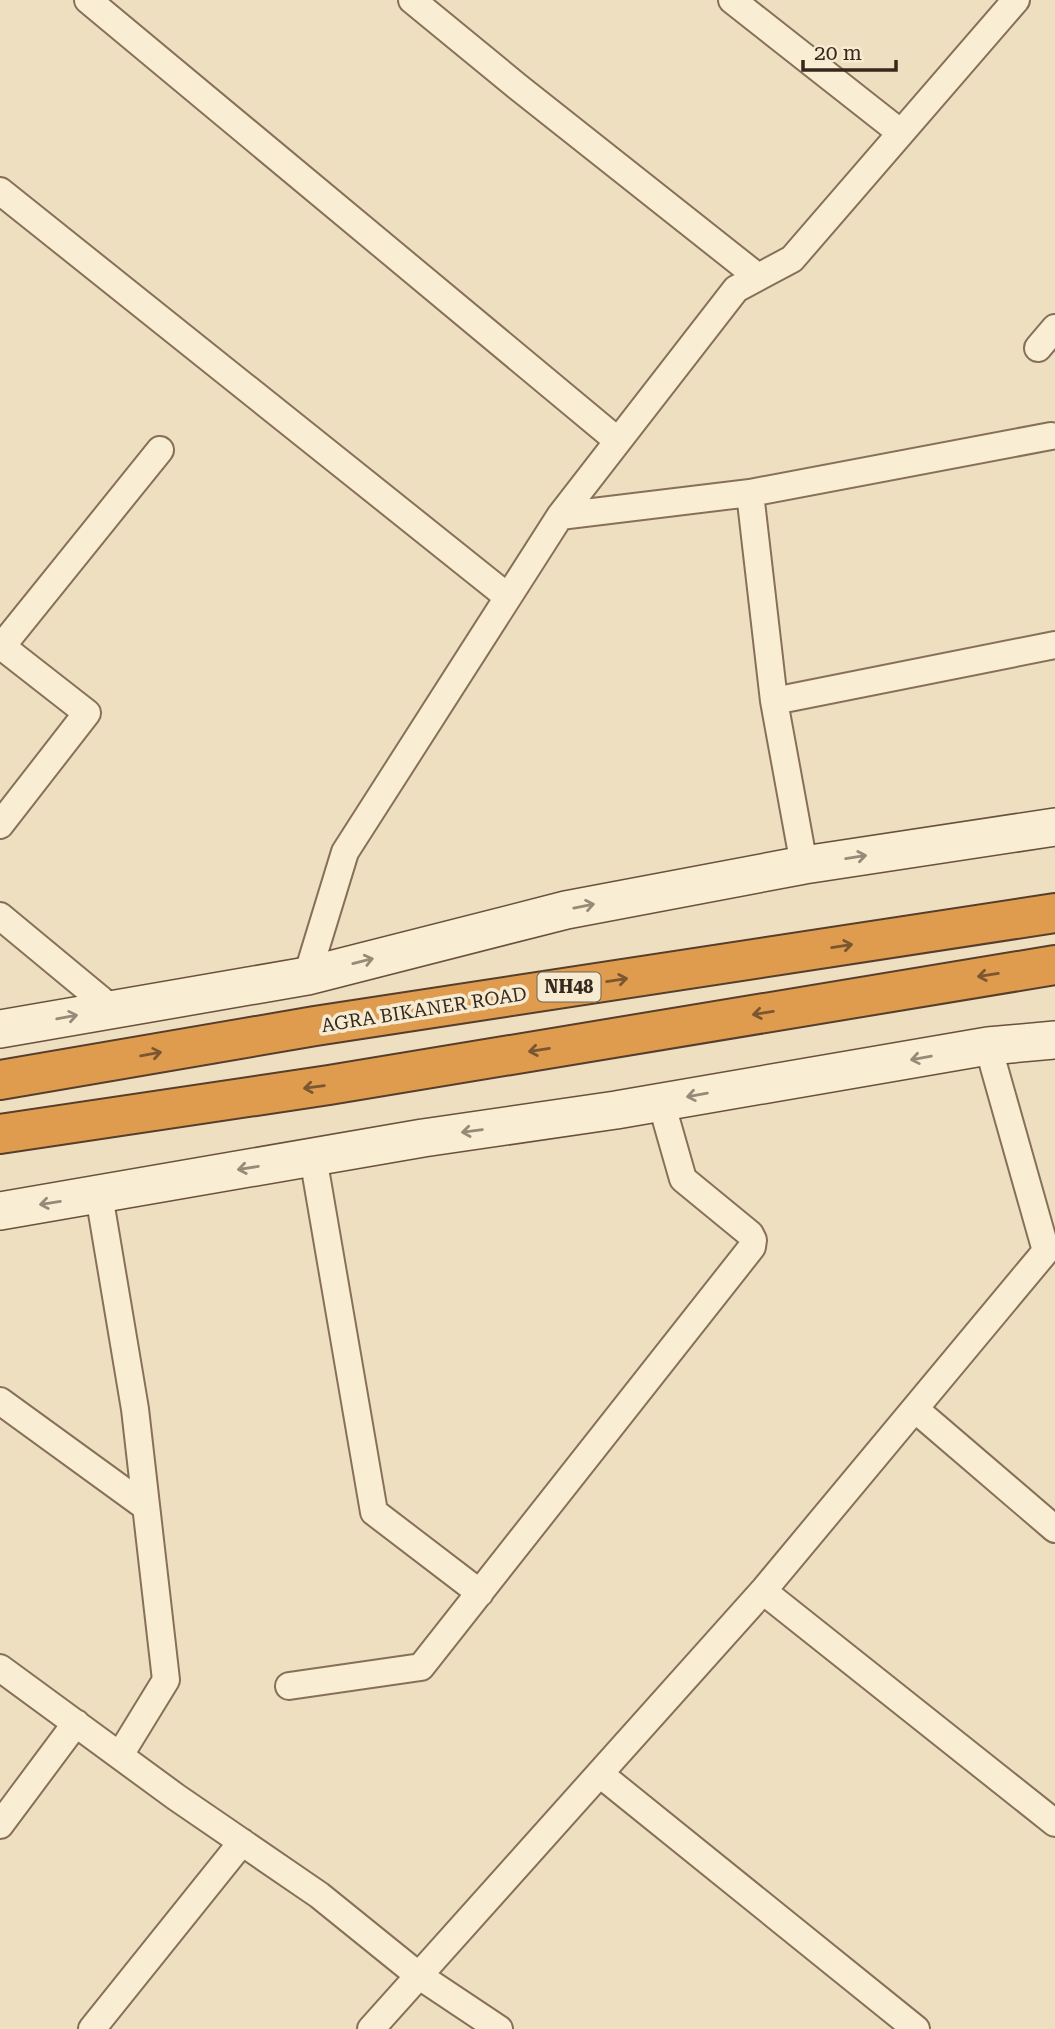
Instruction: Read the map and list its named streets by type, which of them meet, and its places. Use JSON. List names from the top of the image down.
{
  "streets": {
    "highway": ["NH48", "AGRA BIKANER ROAD"]
  },
  "scale_bar": "20 m"
}
